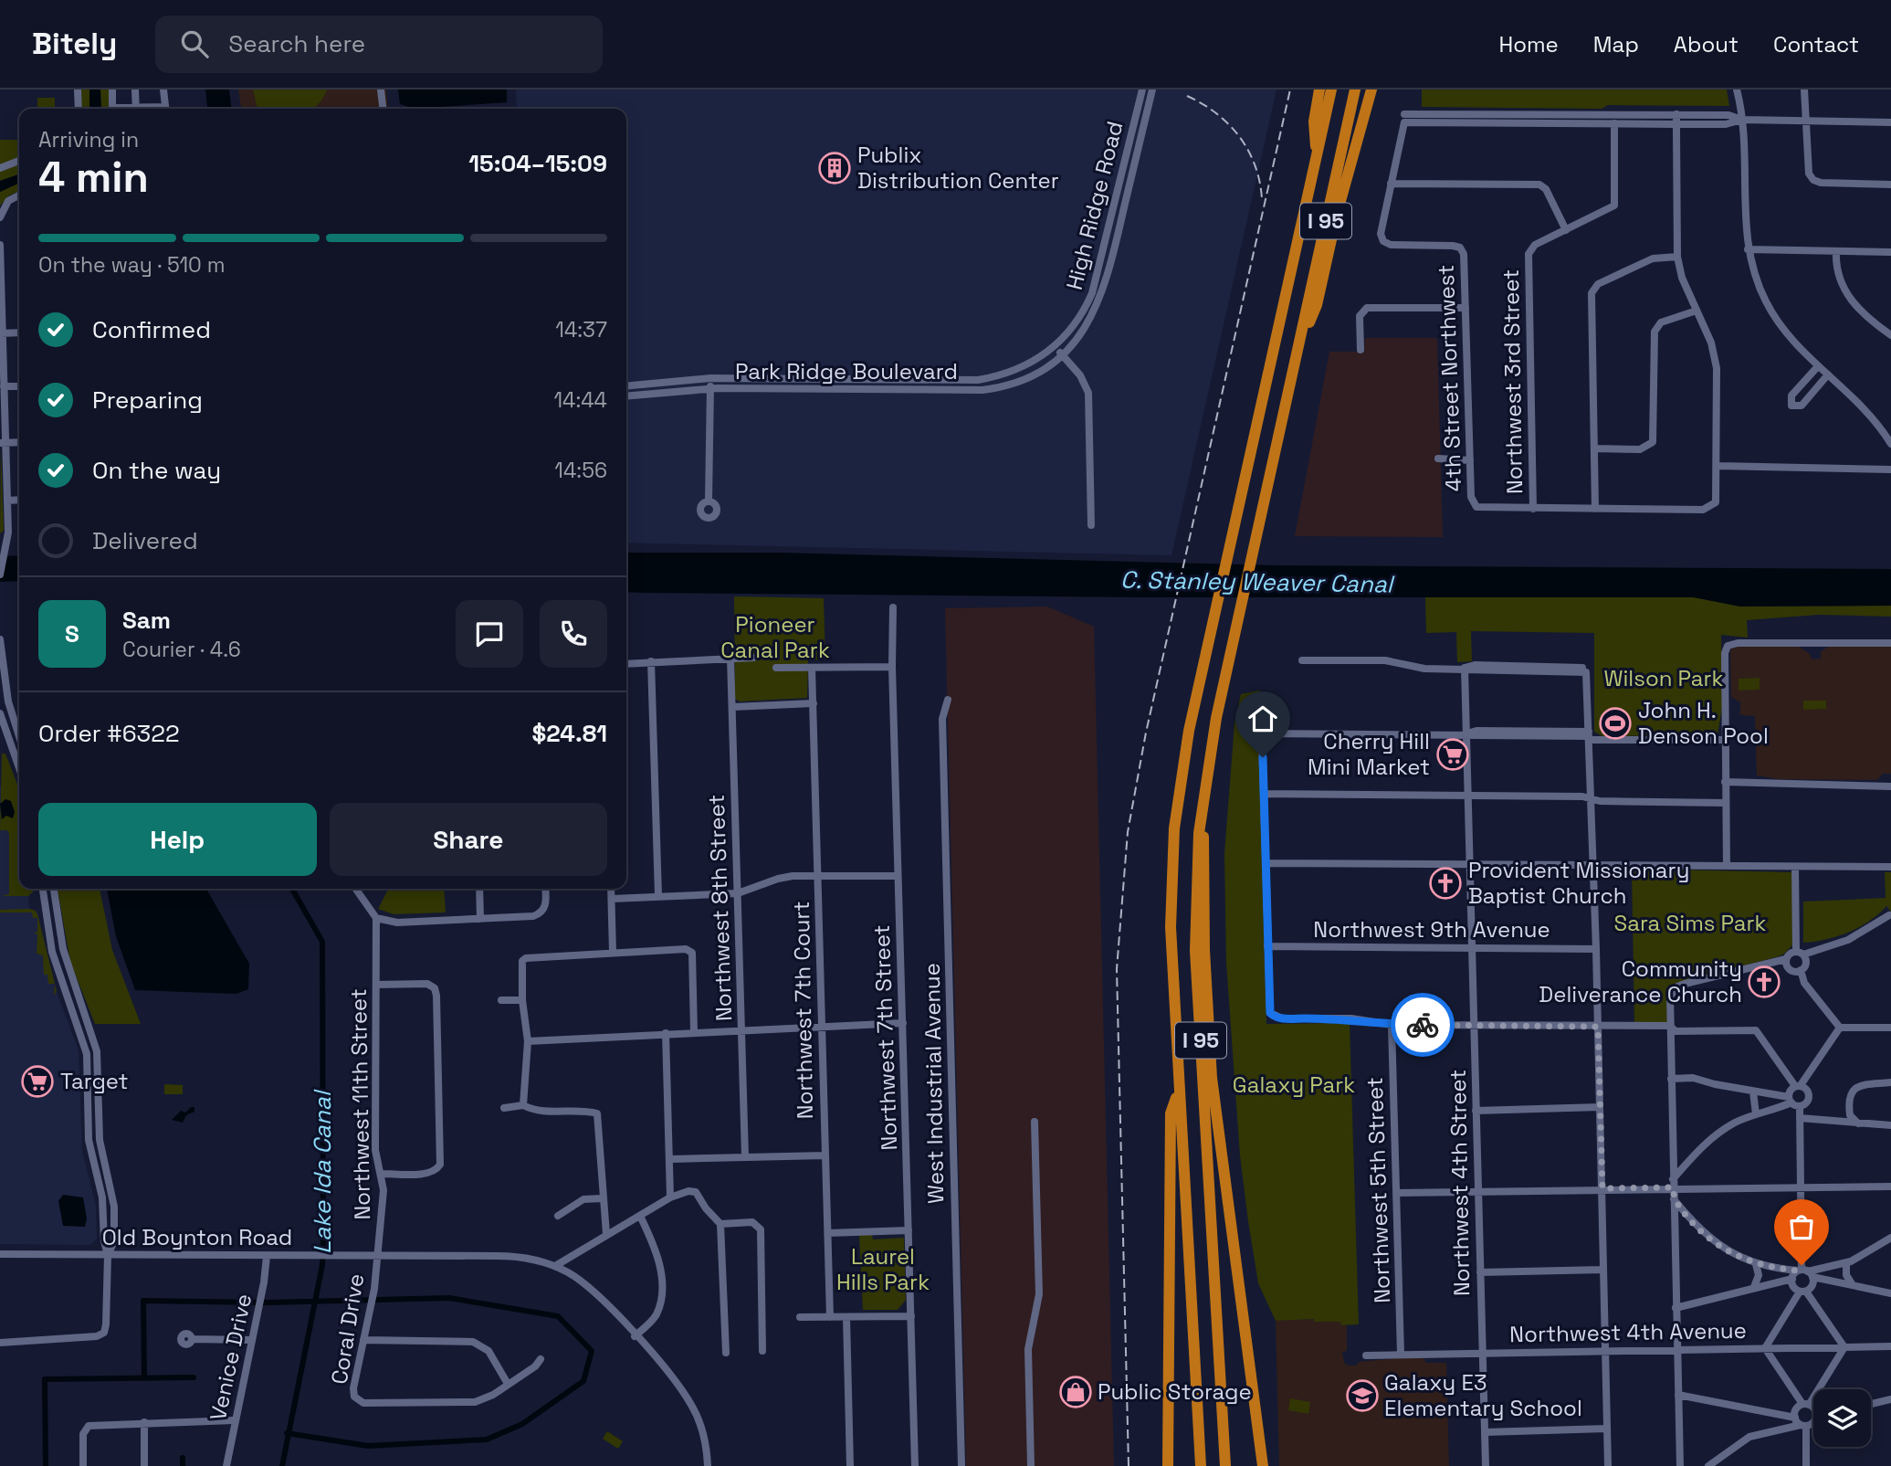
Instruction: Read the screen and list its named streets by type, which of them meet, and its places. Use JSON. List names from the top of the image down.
{
  "streets": {
    "highway": ["I 95"],
    "street": [
      "High Ridge Road",
      "Park Ridge Boulevard",
      "4th Street Northwest",
      "Northwest 3rd Street",
      "Northwest 8th Street",
      "Northwest 9th Avenue",
      "Northwest 7th Court",
      "Northwest 7th Street",
      "West Industrial Avenue",
      "Northwest 11th Street",
      "Northwest 4th Street",
      "Northwest 5th Street",
      "Old Boynton Road",
      "Coral Drive",
      "Northwest 4th Avenue",
      "Venice Drive"
    ]
  },
  "crossings": [
    ["High Ridge Road", "Park Ridge Boulevard"],
    ["4th Street Northwest", "Northwest 3rd Street"],
    ["Northwest 9th Avenue", "Northwest 4th Street"],
    ["Northwest 11th Street", "Old Boynton Road"],
    ["Northwest 11th Street", "Coral Drive"],
    ["Northwest 4th Street", "Northwest 4th Avenue"],
    ["Northwest 5th Street", "Northwest 4th Avenue"],
    ["Old Boynton Road", "Coral Drive"],
    ["Old Boynton Road", "Venice Drive"]
  ],
  "water": ["C. Stanley Weaver Canal", "Lake Ida Canal"],
  "parks": [
    "Pioneer Canal Park",
    "Wilson Park",
    "Sara Sims Park",
    "Galaxy Park",
    "Laurel Hills Park"
  ],
  "places": {
    "building": ["Publix Distribution Center"],
    "sports": ["John H. Denson Pool"],
    "supermarket": ["Cherry Hill Mini Market", "Target"],
    "church": ["Provident Missionary Baptist Church", "Community Deliverance Church"],
    "shop": ["Public Storage"],
    "school or university": ["Galaxy E3 Elementary School"]
  },
  "page": {
    "header": "Bitely",
    "search": "Search here",
    "nav": [
      "Home",
      "Map",
      "About",
      "Contact"
    ],
    "heading": ["4 min", "Arriving in", "15:04–15:09"],
    "panel": [
      "Sam",
      "Courier · 4.6",
      "Order #6322",
      "$24.81"
    ],
    "bar": "On the way · 510 m",
    "list": [
      ["Confirmed", "14:37"],
      ["Preparing", "14:44"],
      ["On the way", "14:56"],
      "Delivered"
    ],
    "round": "S",
    "buttons": ["Help", "Share"]
  }
}
